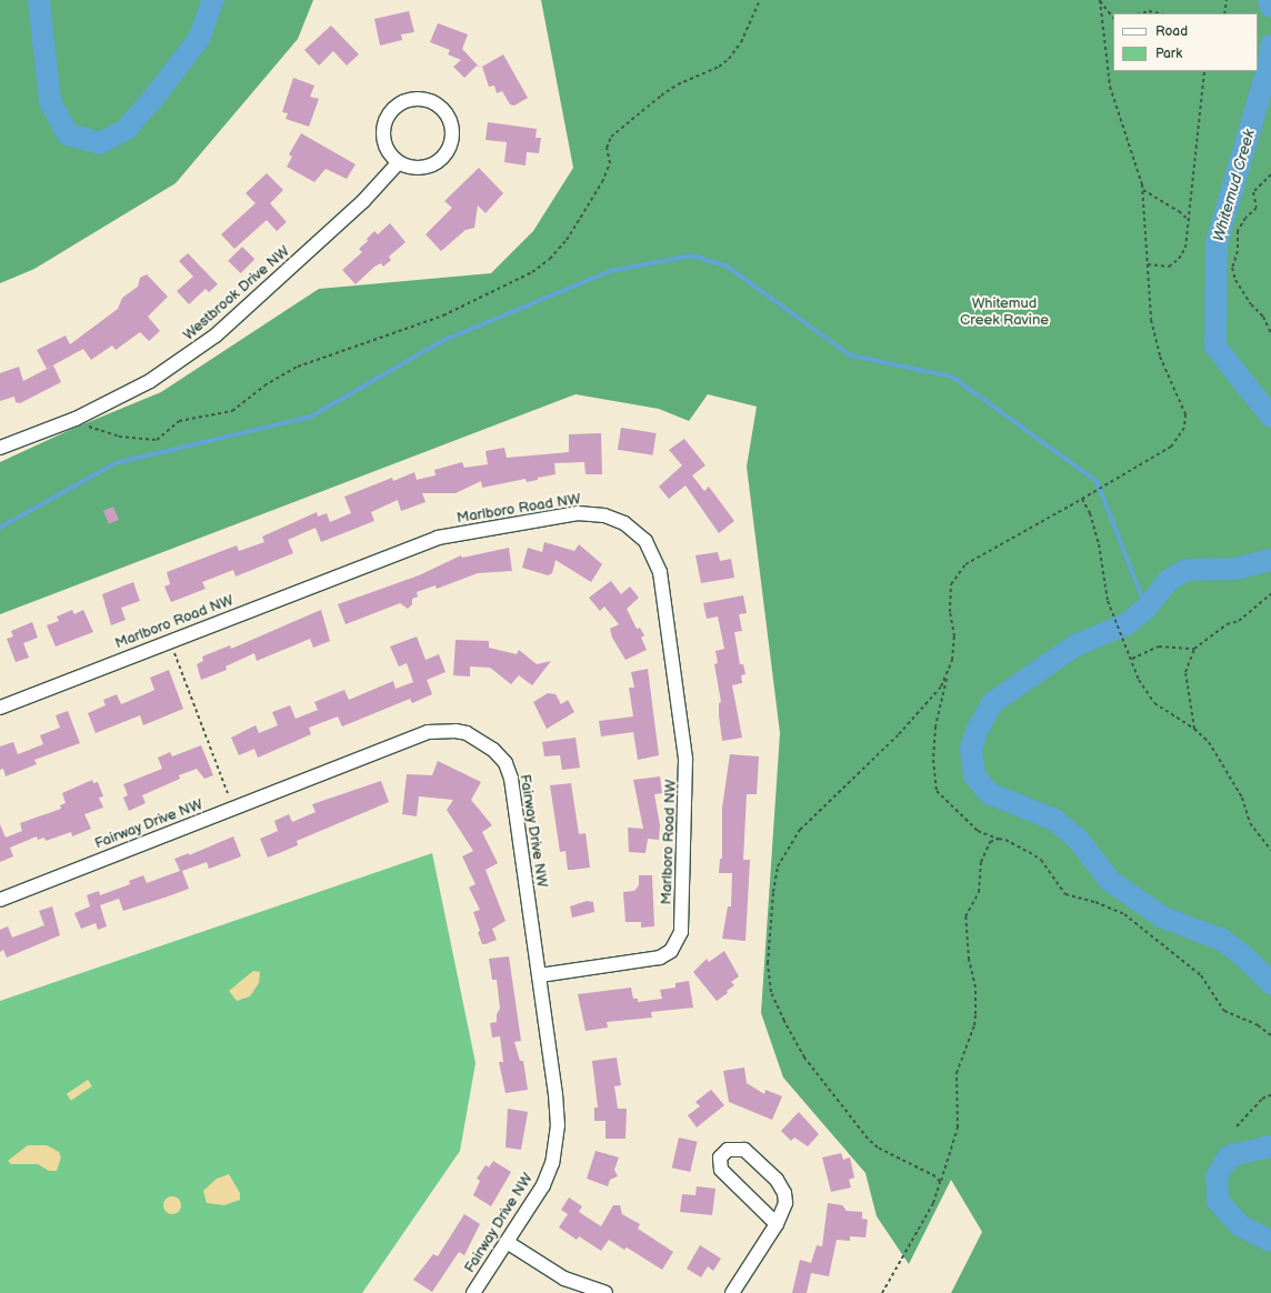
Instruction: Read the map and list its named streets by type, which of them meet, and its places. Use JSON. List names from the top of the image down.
{
  "streets": {
    "street": ["Westbrook Drive NW", "Marlboro Road NW", "Fairway Drive NW"]
  },
  "crossings": [
    ["Marlboro Road NW", "Fairway Drive NW"]
  ],
  "water": ["Whitemud Creek"],
  "parks": ["Whitemud Creek Ravine"],
  "legend": ["Road", "Park"]
}
